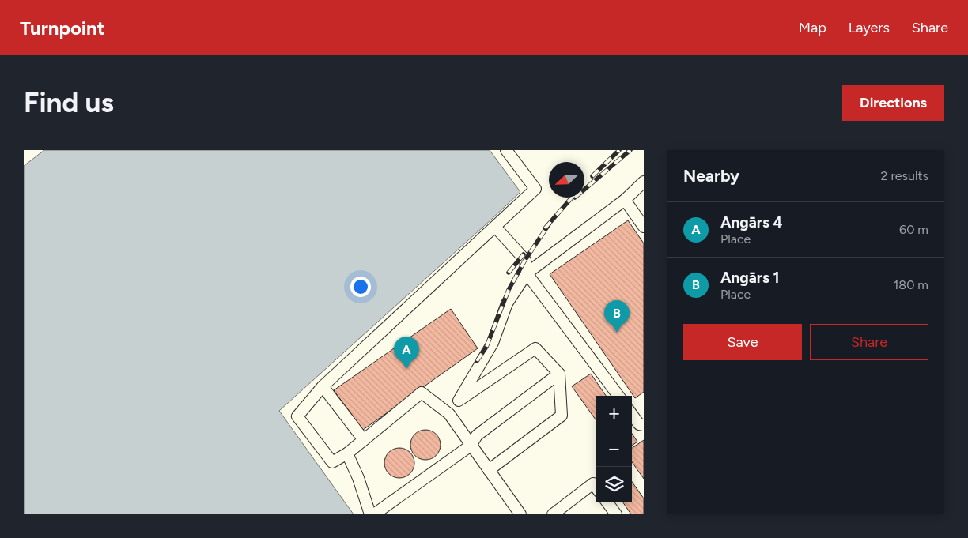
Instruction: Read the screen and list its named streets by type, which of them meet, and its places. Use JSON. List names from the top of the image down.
{
  "north": "bottom left",
  "page": {
    "header": "Turnpoint",
    "nav": ["Map", "Layers", "Share"],
    "buttons": [
      "Directions",
      ["Save", "Share"]
    ],
    "title": "Find us",
    "heading": ["Nearby", "2 results"],
    "list": [
      {
        "mark": "A",
        "name": "Angārs 4",
        "note": "Place",
        "value": "60 m"
      },
      {
        "mark": "B",
        "name": "Angārs 1",
        "note": "Place",
        "value": "180 m"
      }
    ],
    "pins": ["B", "A"],
    "map_buttons": ["+", "−"]
  }
}
